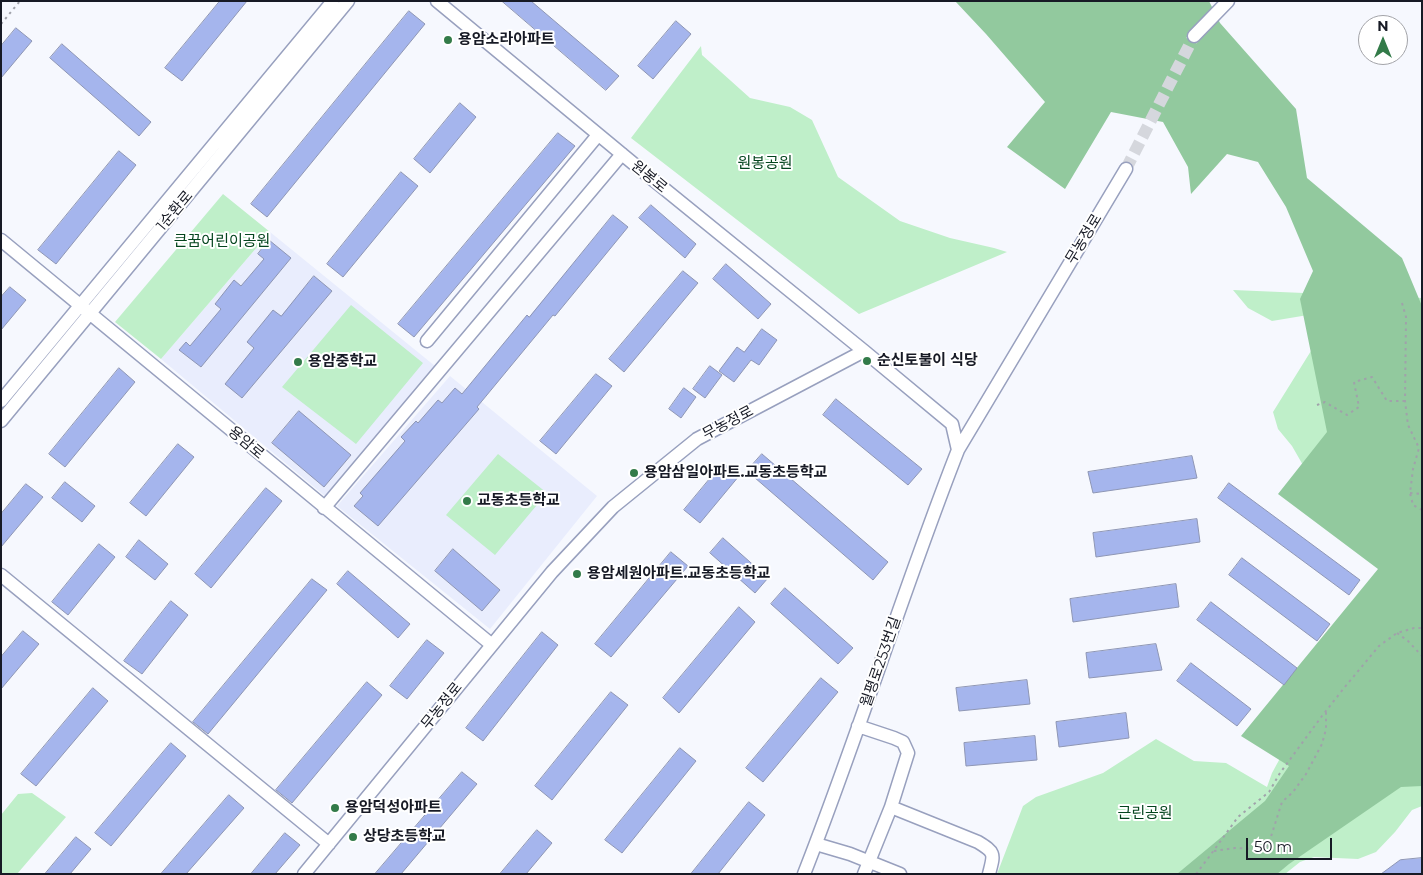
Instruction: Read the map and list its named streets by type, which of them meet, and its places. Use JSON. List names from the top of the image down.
{
  "streets": {
    "street": [
      "원봉로",
      "1순환로",
      "무농정로",
      "용암로",
      "월평로253번길"
    ]
  },
  "crossings": [
    ["원봉로", "무농정로"],
    ["1순환로", "용암로"],
    ["무농정로", "용암로"],
    ["무농정로", "월평로253번길"]
  ],
  "parks": ["원봉공원", "큰꿈어린이공원", "근린공원"],
  "places": [
    "용암소라아파트",
    "순신토불이 식당",
    "용암중학교",
    "용암삼일아파트.교동초등학교",
    "교동초등학교",
    "용암세원아파트.교동초등학교",
    "용암덕성아파트",
    "상당초등학교"
  ],
  "scale_bar": "50 m",
  "north": "top"
}
